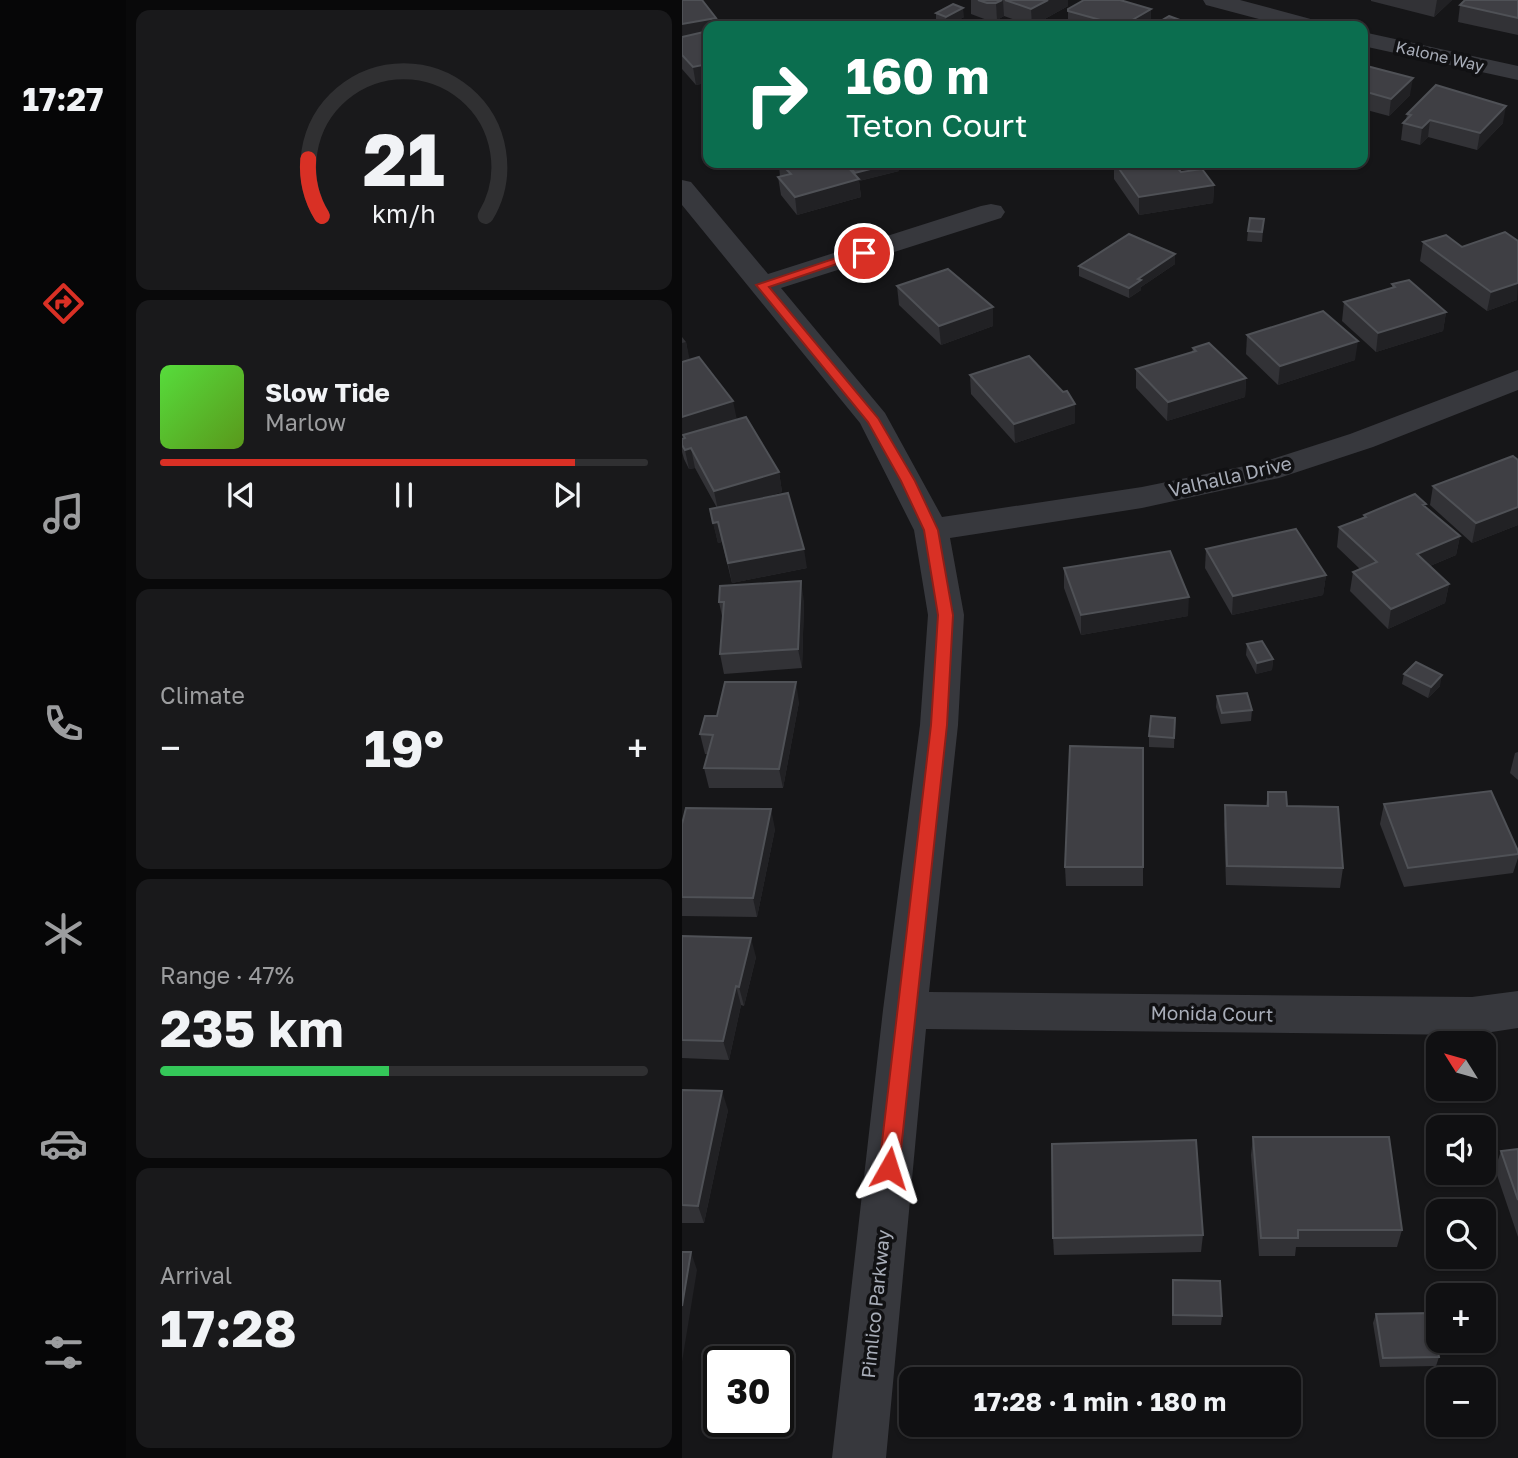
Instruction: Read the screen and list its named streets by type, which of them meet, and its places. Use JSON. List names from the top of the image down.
{
  "streets": {
    "street": [
      "Kalone Way",
      "Valhalla Drive",
      "Monida Court",
      "Pimlico Parkway"
    ]
  },
  "crossings": [
    ["Valhalla Drive", "Pimlico Parkway"],
    ["Monida Court", "Pimlico Parkway"]
  ],
  "north": "top left",
  "page": {
    "tabs": "17:27",
    "turn": ["160 m", "Teton Court"],
    "song": ["Slow Tide", "Marlow"],
    "tile": [
      "Climate",
      ["Range · 47%", "235 km"],
      ["Arrival", "17:28"]
    ],
    "heat": ["−", "19°", "+"],
    "map_buttons": ["+", "−"],
    "limit": "30",
    "trip": "17:28 · 1 min · 180 m",
    "gauge": ["21", "km/h"]
  }
}
